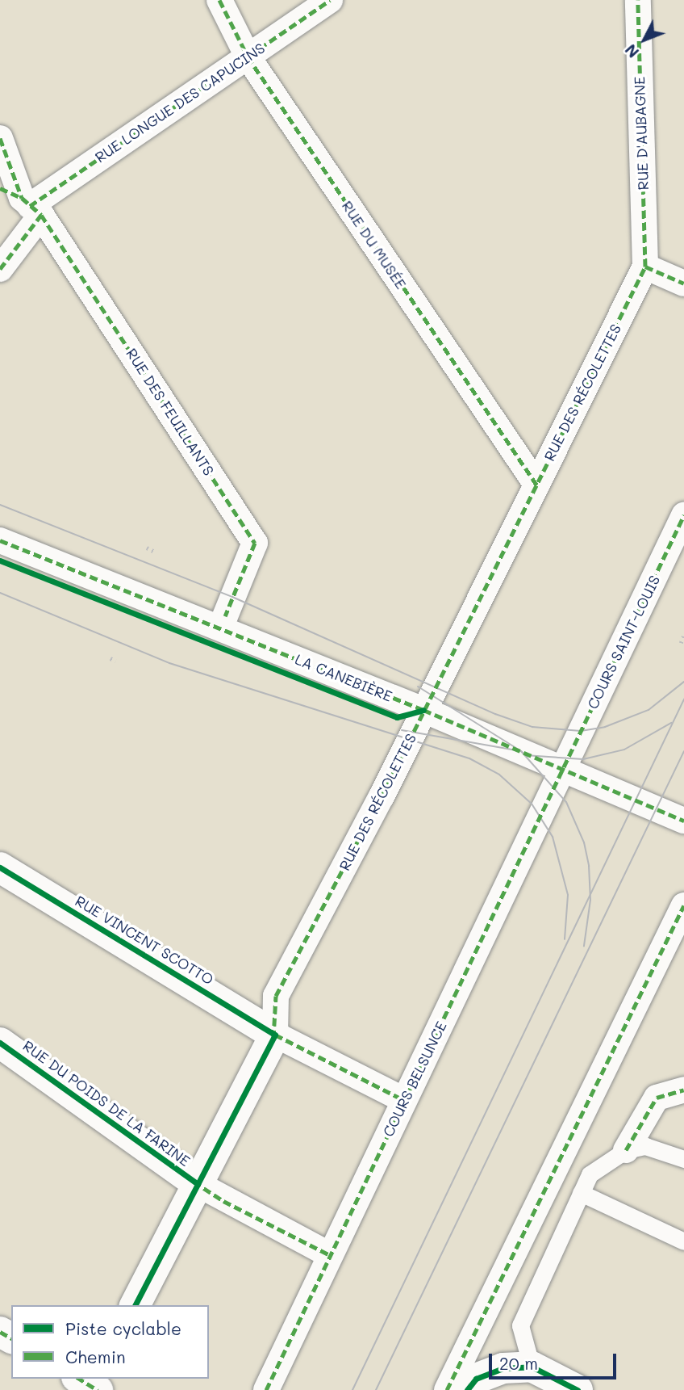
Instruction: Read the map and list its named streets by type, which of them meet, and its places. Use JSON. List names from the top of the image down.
{
  "streets": {
    "street": [
      "RUE LONGUE DES CAPUCINS",
      "RUE D'AUBAGNE",
      "RUE DU MUSÉE",
      "RUE DES RÉCOLETTES",
      "RUE DES FEUILLANTS",
      "COURS SAINT-LOUIS",
      "LA CANEBIÈRE",
      "RUE VINCENT SCOTTO",
      "COURS BELSUNCE",
      "RUE DU POIDS DE LA FARINE"
    ]
  },
  "crossings": [
    ["RUE LONGUE DES CAPUCINS", "RUE DU MUSÉE"],
    ["RUE LONGUE DES CAPUCINS", "RUE DES FEUILLANTS"],
    ["RUE D'AUBAGNE", "RUE DES RÉCOLETTES"],
    ["RUE DU MUSÉE", "RUE DES RÉCOLETTES"],
    ["RUE DES RÉCOLETTES", "LA CANEBIÈRE"],
    ["RUE DES RÉCOLETTES", "RUE VINCENT SCOTTO"],
    ["RUE DES RÉCOLETTES", "RUE DU POIDS DE LA FARINE"],
    ["COURS SAINT-LOUIS", "LA CANEBIÈRE"],
    ["COURS SAINT-LOUIS", "COURS BELSUNCE"],
    ["LA CANEBIÈRE", "COURS BELSUNCE"],
    ["RUE VINCENT SCOTTO", "COURS BELSUNCE"],
    ["COURS BELSUNCE", "RUE DU POIDS DE LA FARINE"]
  ],
  "legend": ["Piste cyclable", "Chemin"],
  "scale_bar": "20 m",
  "north": "bottom left"
}
